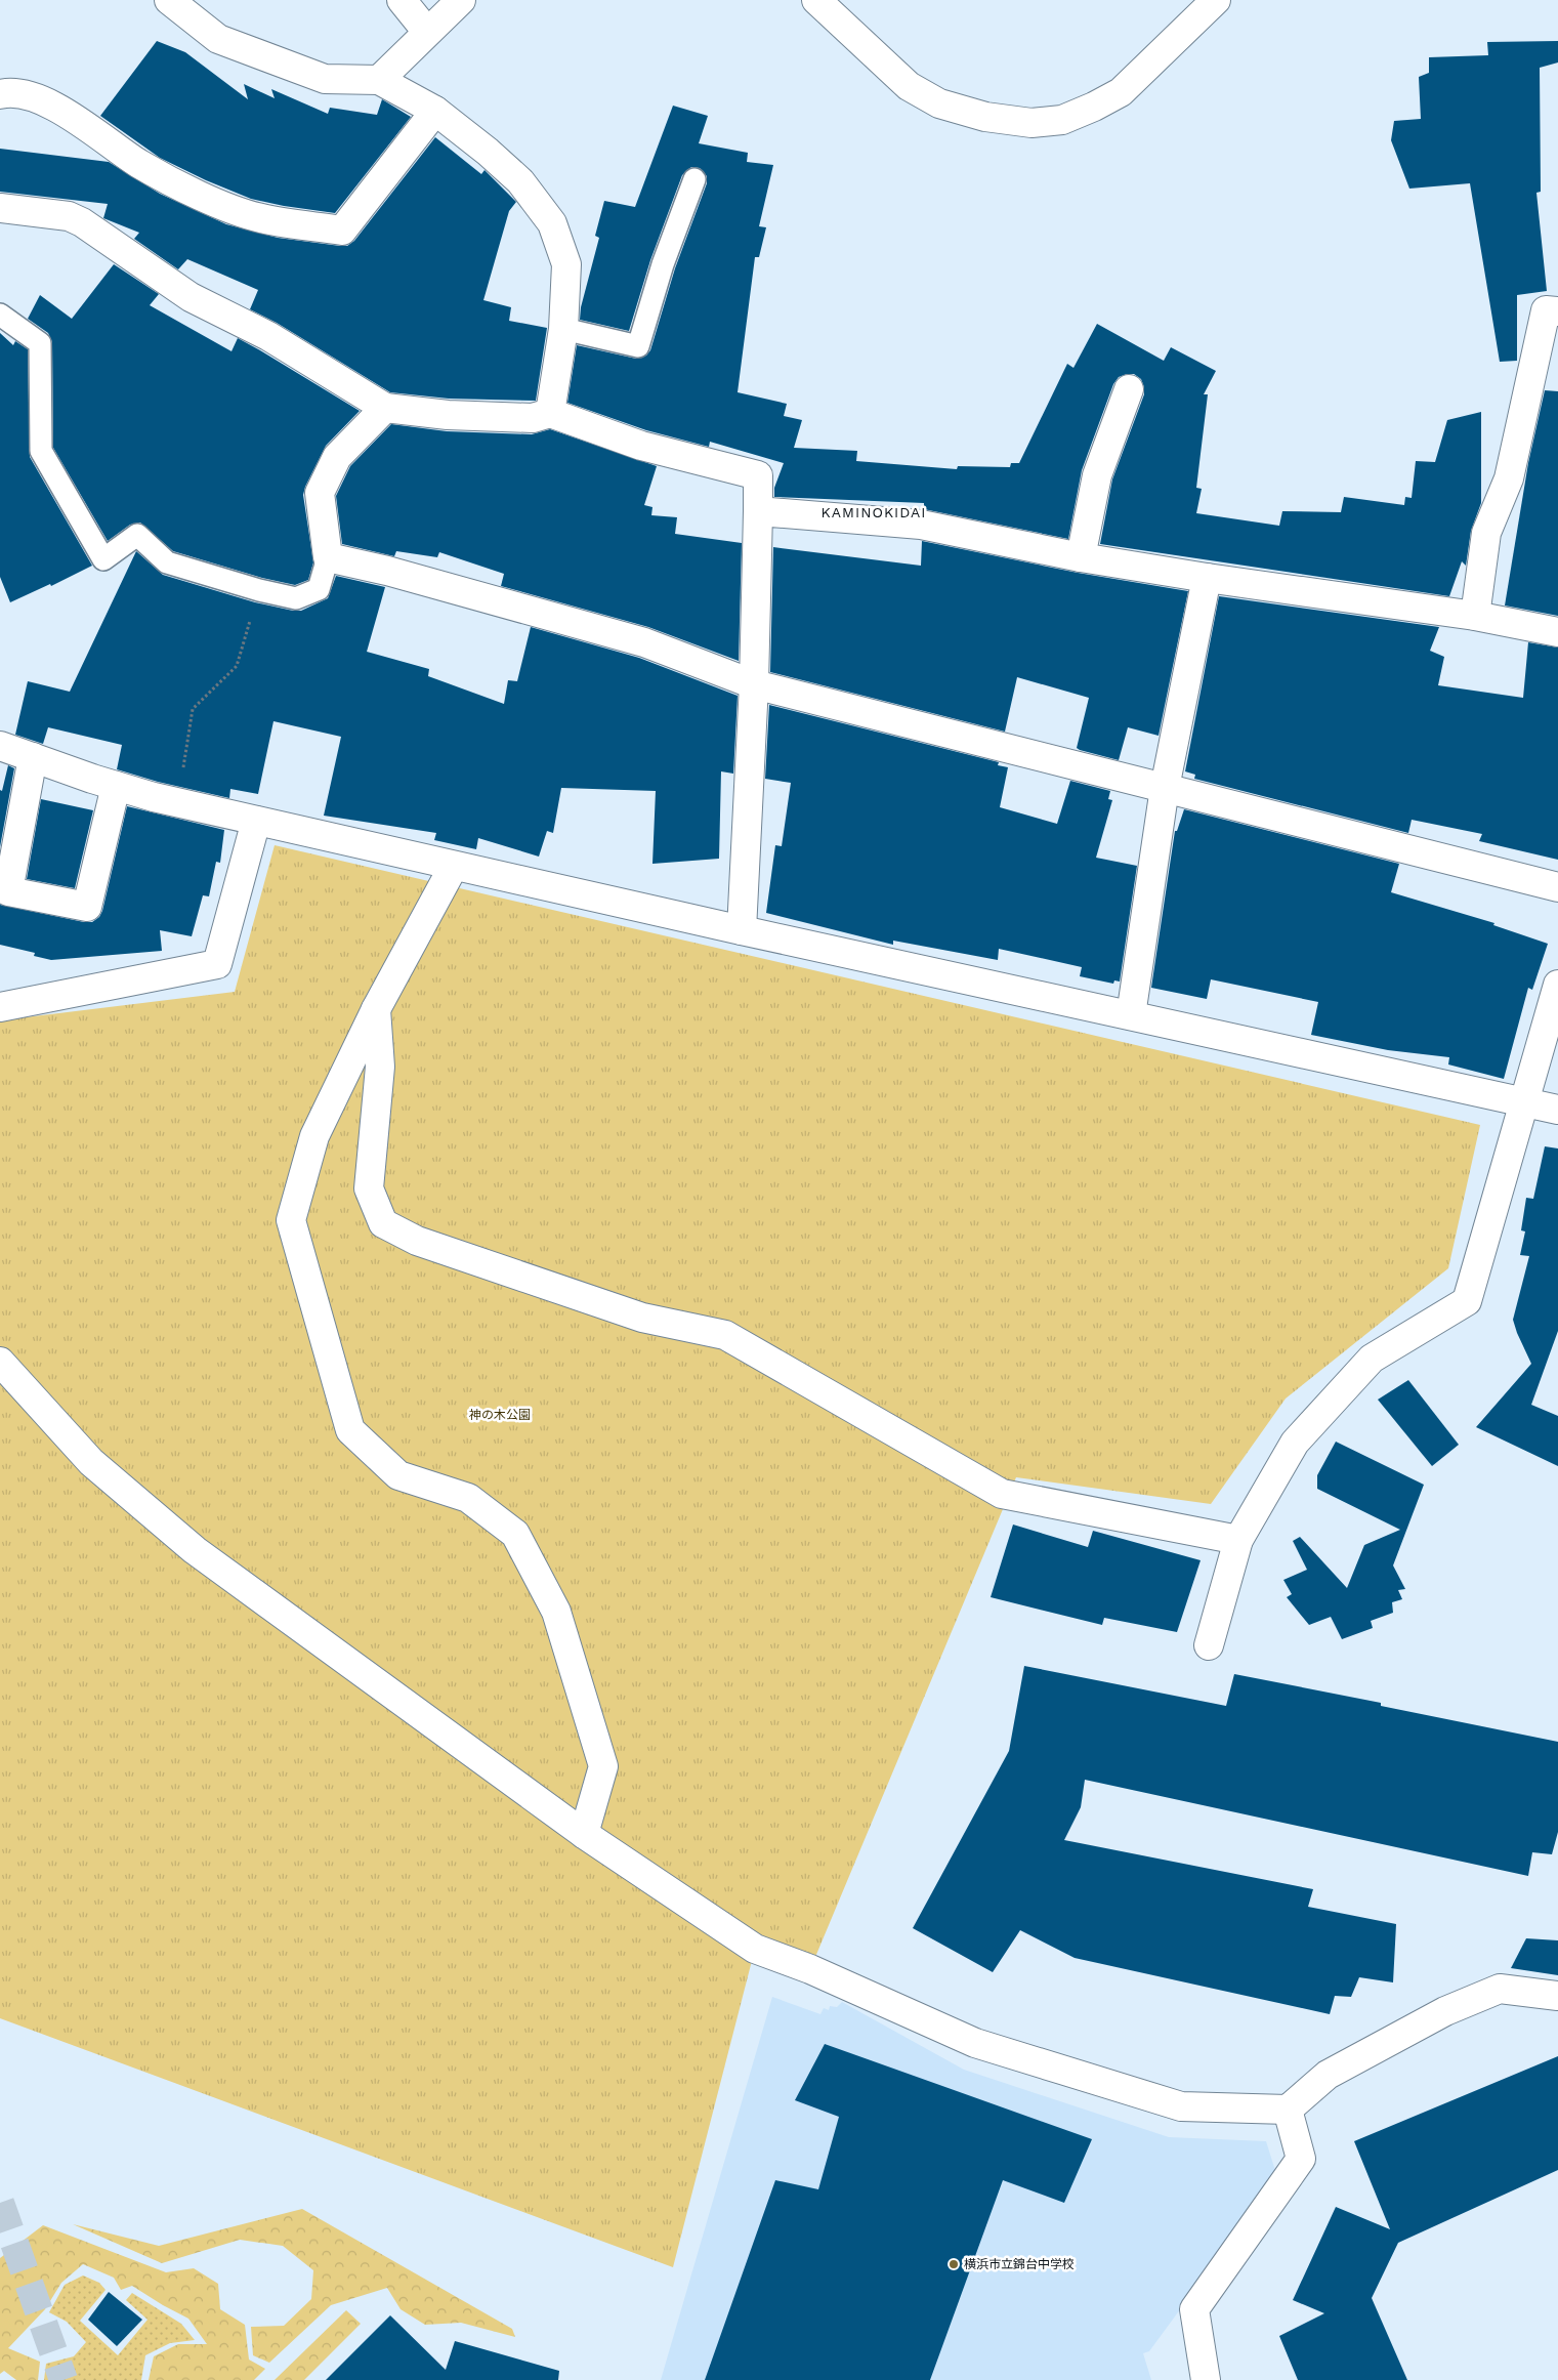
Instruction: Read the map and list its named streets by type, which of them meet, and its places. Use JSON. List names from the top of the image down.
{
  "districts": ["KAMINOKIDAI"],
  "parks": ["神の木公園"],
  "places": ["横浜市立錦台中学校"]
}
